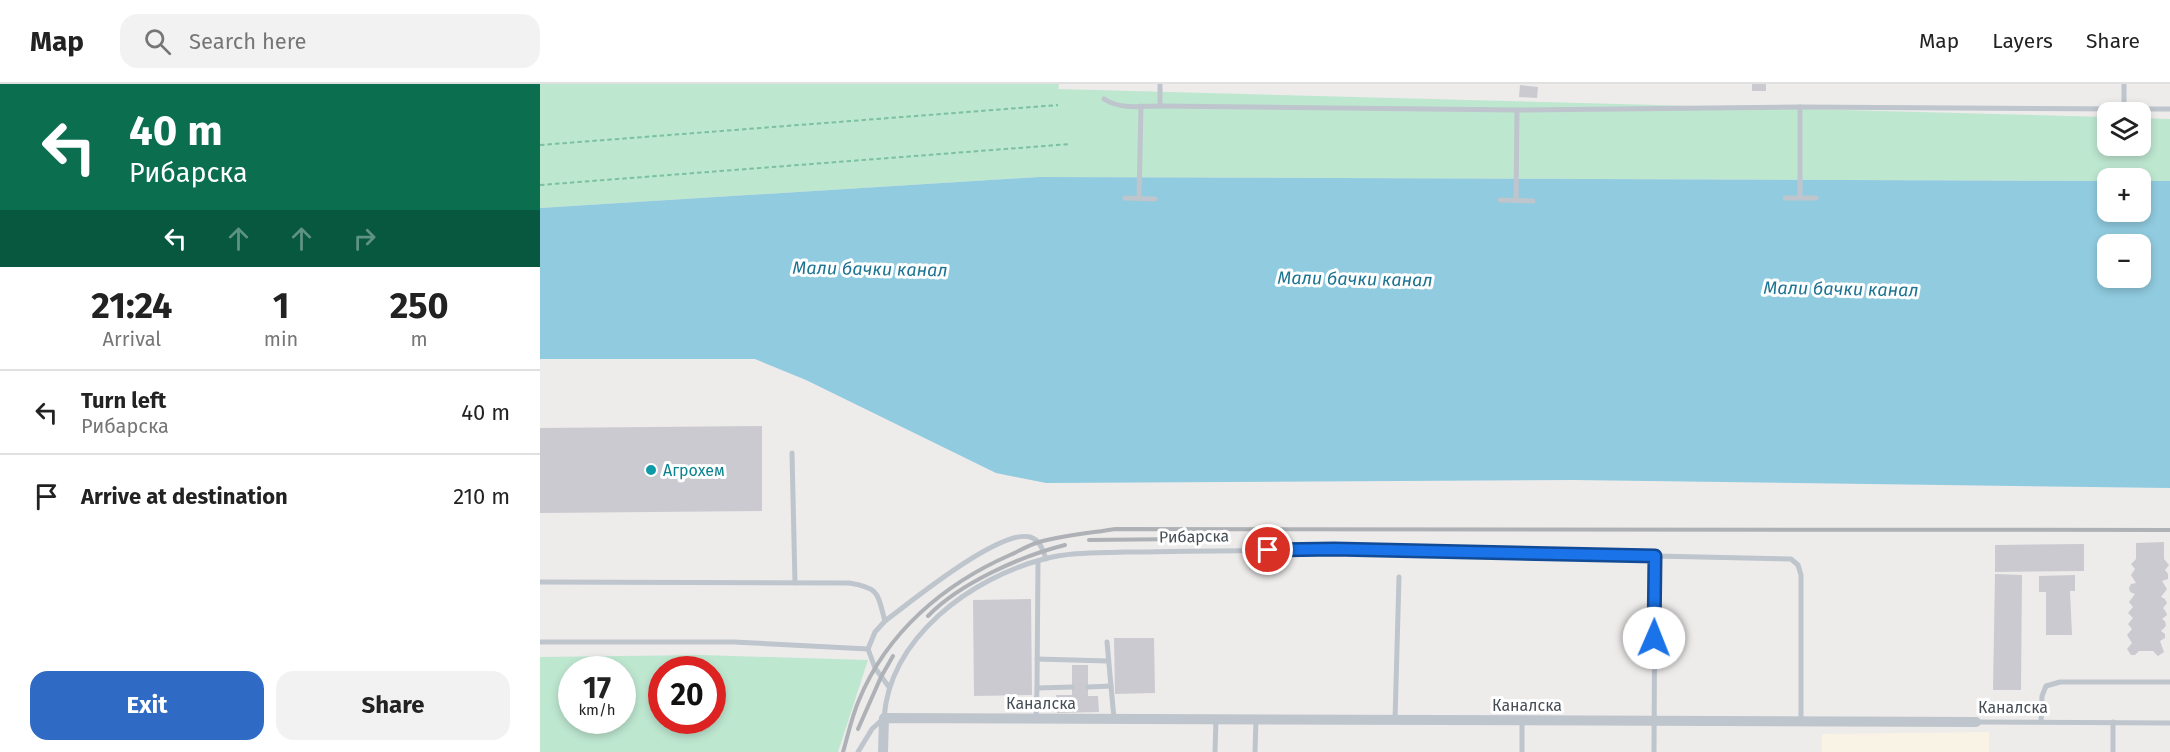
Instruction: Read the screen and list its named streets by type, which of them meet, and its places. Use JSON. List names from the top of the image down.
{
  "streets": {
    "street": ["Рибарска", "Каналска"]
  },
  "crossings": [
    ["Рибарска", "Каналска"]
  ],
  "water": ["Мали бачки канал"],
  "places": ["Агрохем"],
  "page": {
    "header": "Map",
    "search": "Search here",
    "nav": ["Map", "Layers", "Share"],
    "turn": ["40 m", "Рибарска"],
    "map_buttons": ["+", "−"],
    "eta": [
      "21:24",
      "Arrival",
      "1",
      "min",
      "250",
      "m"
    ],
    "list": [
      {
        "name": "Turn left",
        "note": "Рибарска",
        "value": "40 m"
      },
      {
        "name": "Arrive at destination",
        "value": "210 m"
      }
    ],
    "speed": "17 km/h",
    "limit": "20",
    "buttons": ["Exit", "Share"]
  }
}
